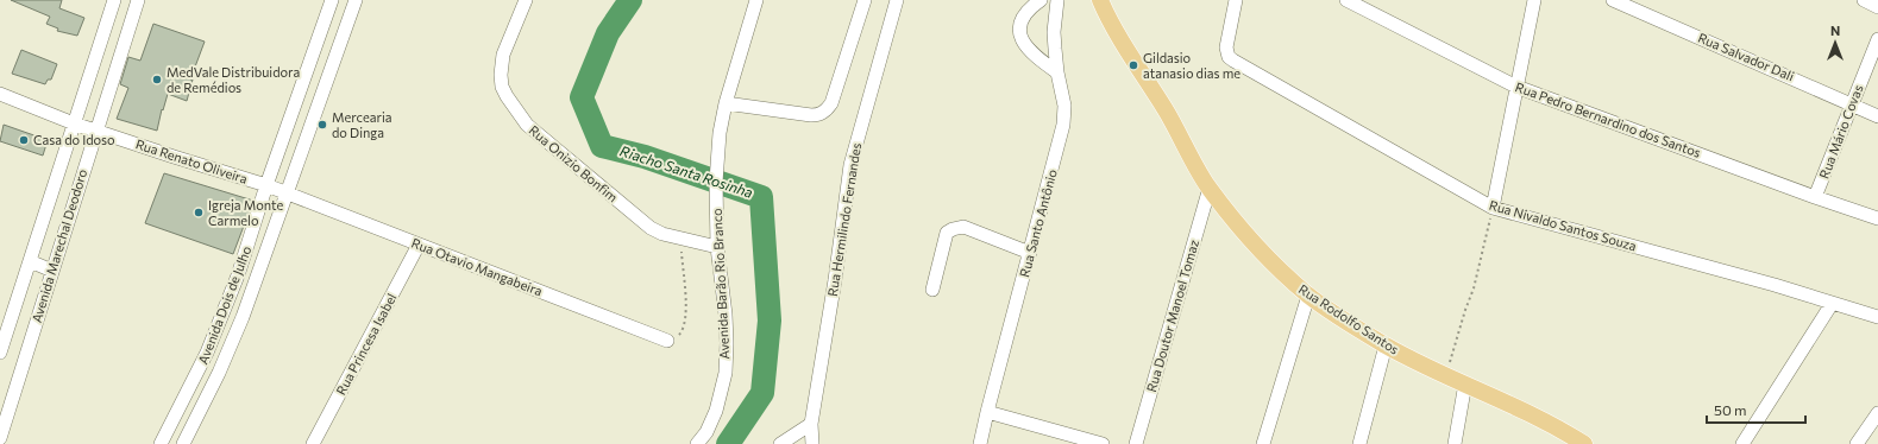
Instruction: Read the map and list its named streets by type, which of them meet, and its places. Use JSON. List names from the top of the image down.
{
  "streets": {
    "main road": ["Rua Rodolfo Santos"],
    "street": [
      "Rua Salvador Dali",
      "Rua Pedro Bernardino dos Santos",
      "Rua Mário Covas",
      "Rua Renato Oliveira",
      "Rua Onizio Bonfim",
      "Rua Hermilindo Fernandes",
      "Rua Santo Antônio",
      "Rua Nivaldo Santos Souza",
      "Avenida Marechal Deodoro",
      "Rua Otavio Mangabeira",
      "Avenida Barão Rio Branco",
      "Avenida Dois de Julho",
      "Rua Doutor Manoel Tomaz",
      "Rua Princesa Isabel"
    ]
  },
  "crossings": [
    ["Rua Salvador Dali", "Rua Mário Covas"],
    ["Rua Pedro Bernardino dos Santos", "Rua Mário Covas"],
    ["Rua Renato Oliveira", "Avenida Marechal Deodoro"],
    ["Rua Renato Oliveira", "Rua Otavio Mangabeira"],
    ["Rua Renato Oliveira", "Avenida Dois de Julho"],
    ["Rua Onizio Bonfim", "Avenida Barão Rio Branco"],
    ["Rua Otavio Mangabeira", "Avenida Dois de Julho"],
    ["Rua Otavio Mangabeira", "Rua Princesa Isabel"],
    ["Rua Doutor Manoel Tomaz", "Rua Rodolfo Santos"]
  ],
  "water": ["Riacho Santa Rosinha"],
  "places": [
    "Gildasio atanasio dias me",
    "MedVale Distribuidora de Remédios",
    "Mercearia do Dinga",
    "Casa do Idoso",
    "Igreja Monte Carmelo"
  ],
  "scale_bar": "50 m",
  "north": "top"
}
